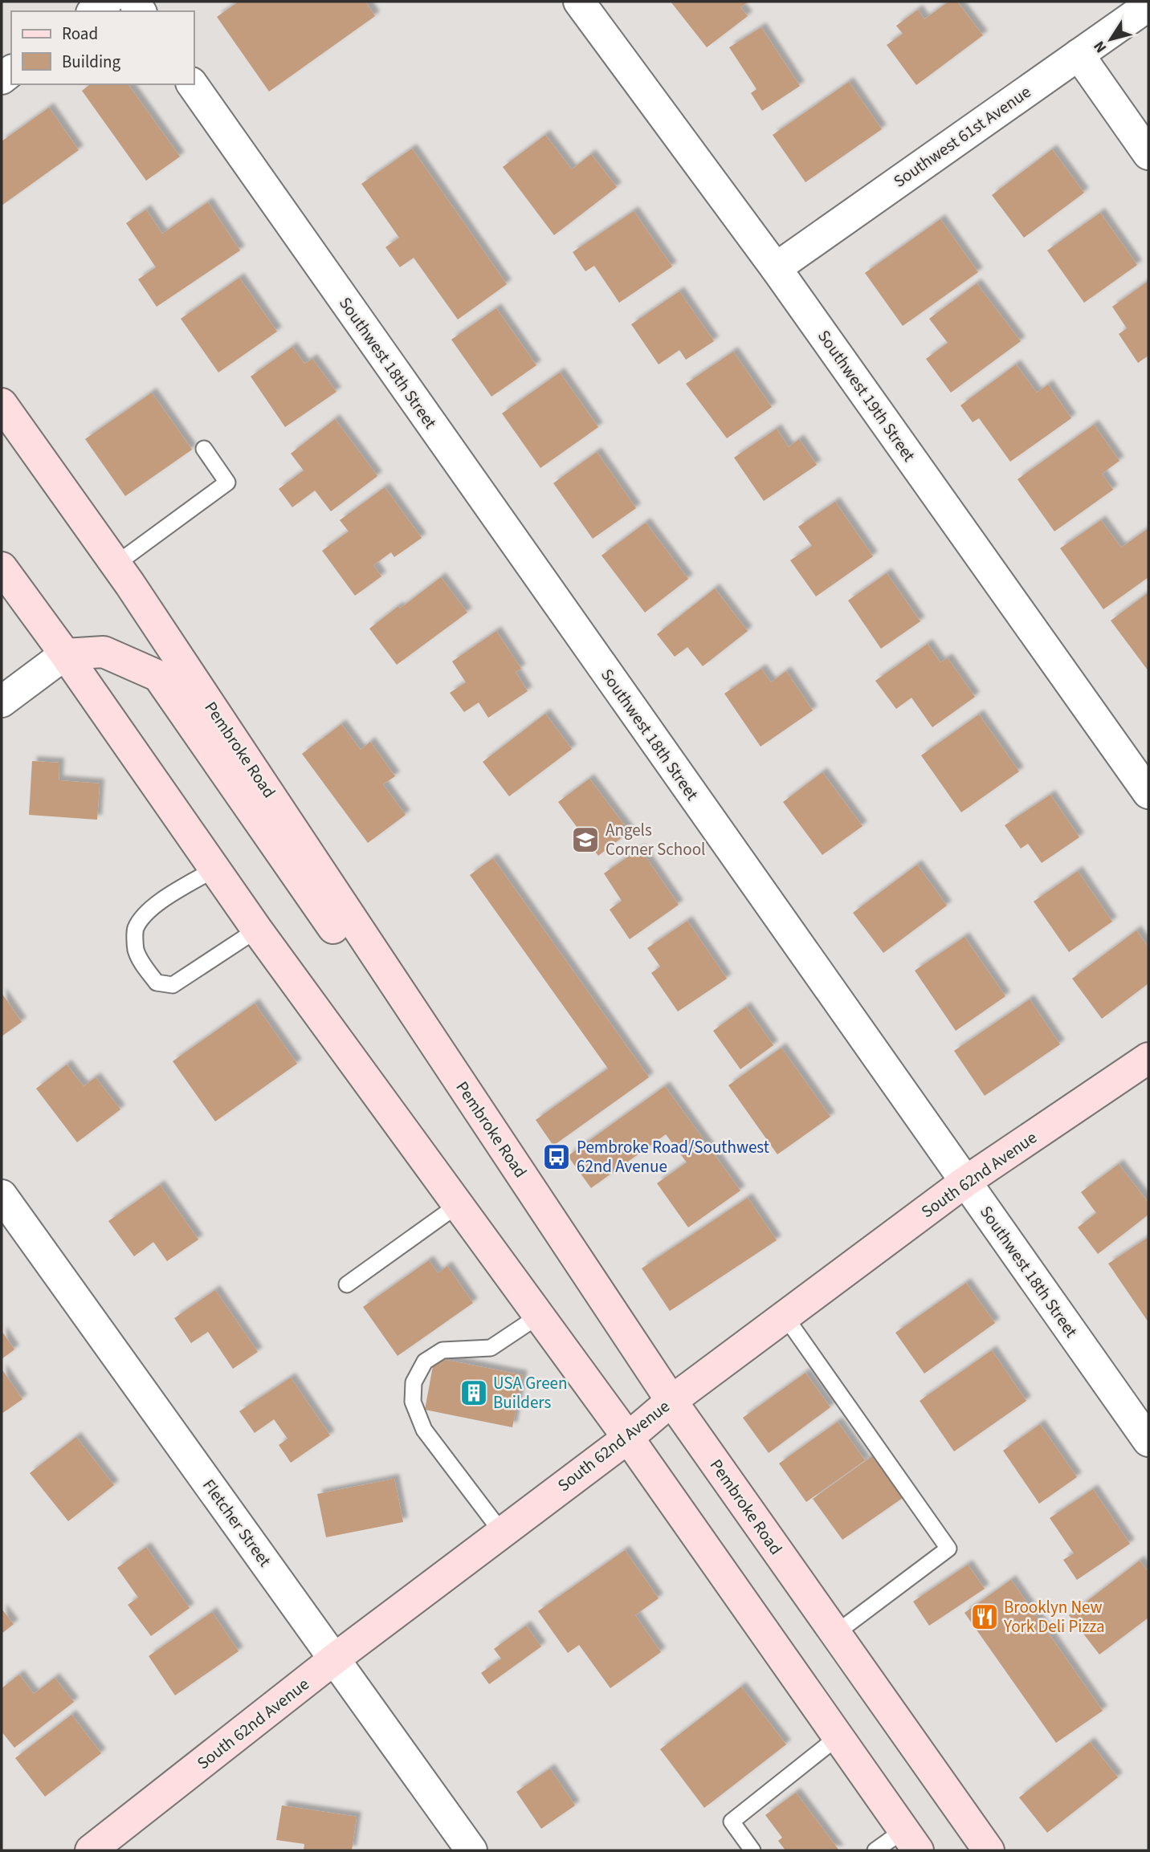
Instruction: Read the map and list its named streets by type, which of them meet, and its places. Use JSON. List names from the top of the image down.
{
  "streets": {
    "main road": ["Pembroke Road", "South 62nd Avenue"],
    "street": [
      "Southwest 61st Avenue",
      "Southwest 18th Street",
      "Southwest 19th Street",
      "Fletcher Street"
    ]
  },
  "crossings": [
    ["Southwest 61st Avenue", "Southwest 19th Street"],
    ["Southwest 18th Street", "South 62nd Avenue"],
    ["Pembroke Road", "South 62nd Avenue"],
    ["South 62nd Avenue", "Fletcher Street"]
  ],
  "places": {
    "school or university": ["Angels Corner School"],
    "bus stop": ["Pembroke Road/Southwest 62nd Avenue"],
    "building": ["USA Green Builders"],
    "restaurant": ["Brooklyn New York Deli Pizza"]
  },
  "legend": ["Road", "Building"],
  "north": "bottom left"
}
